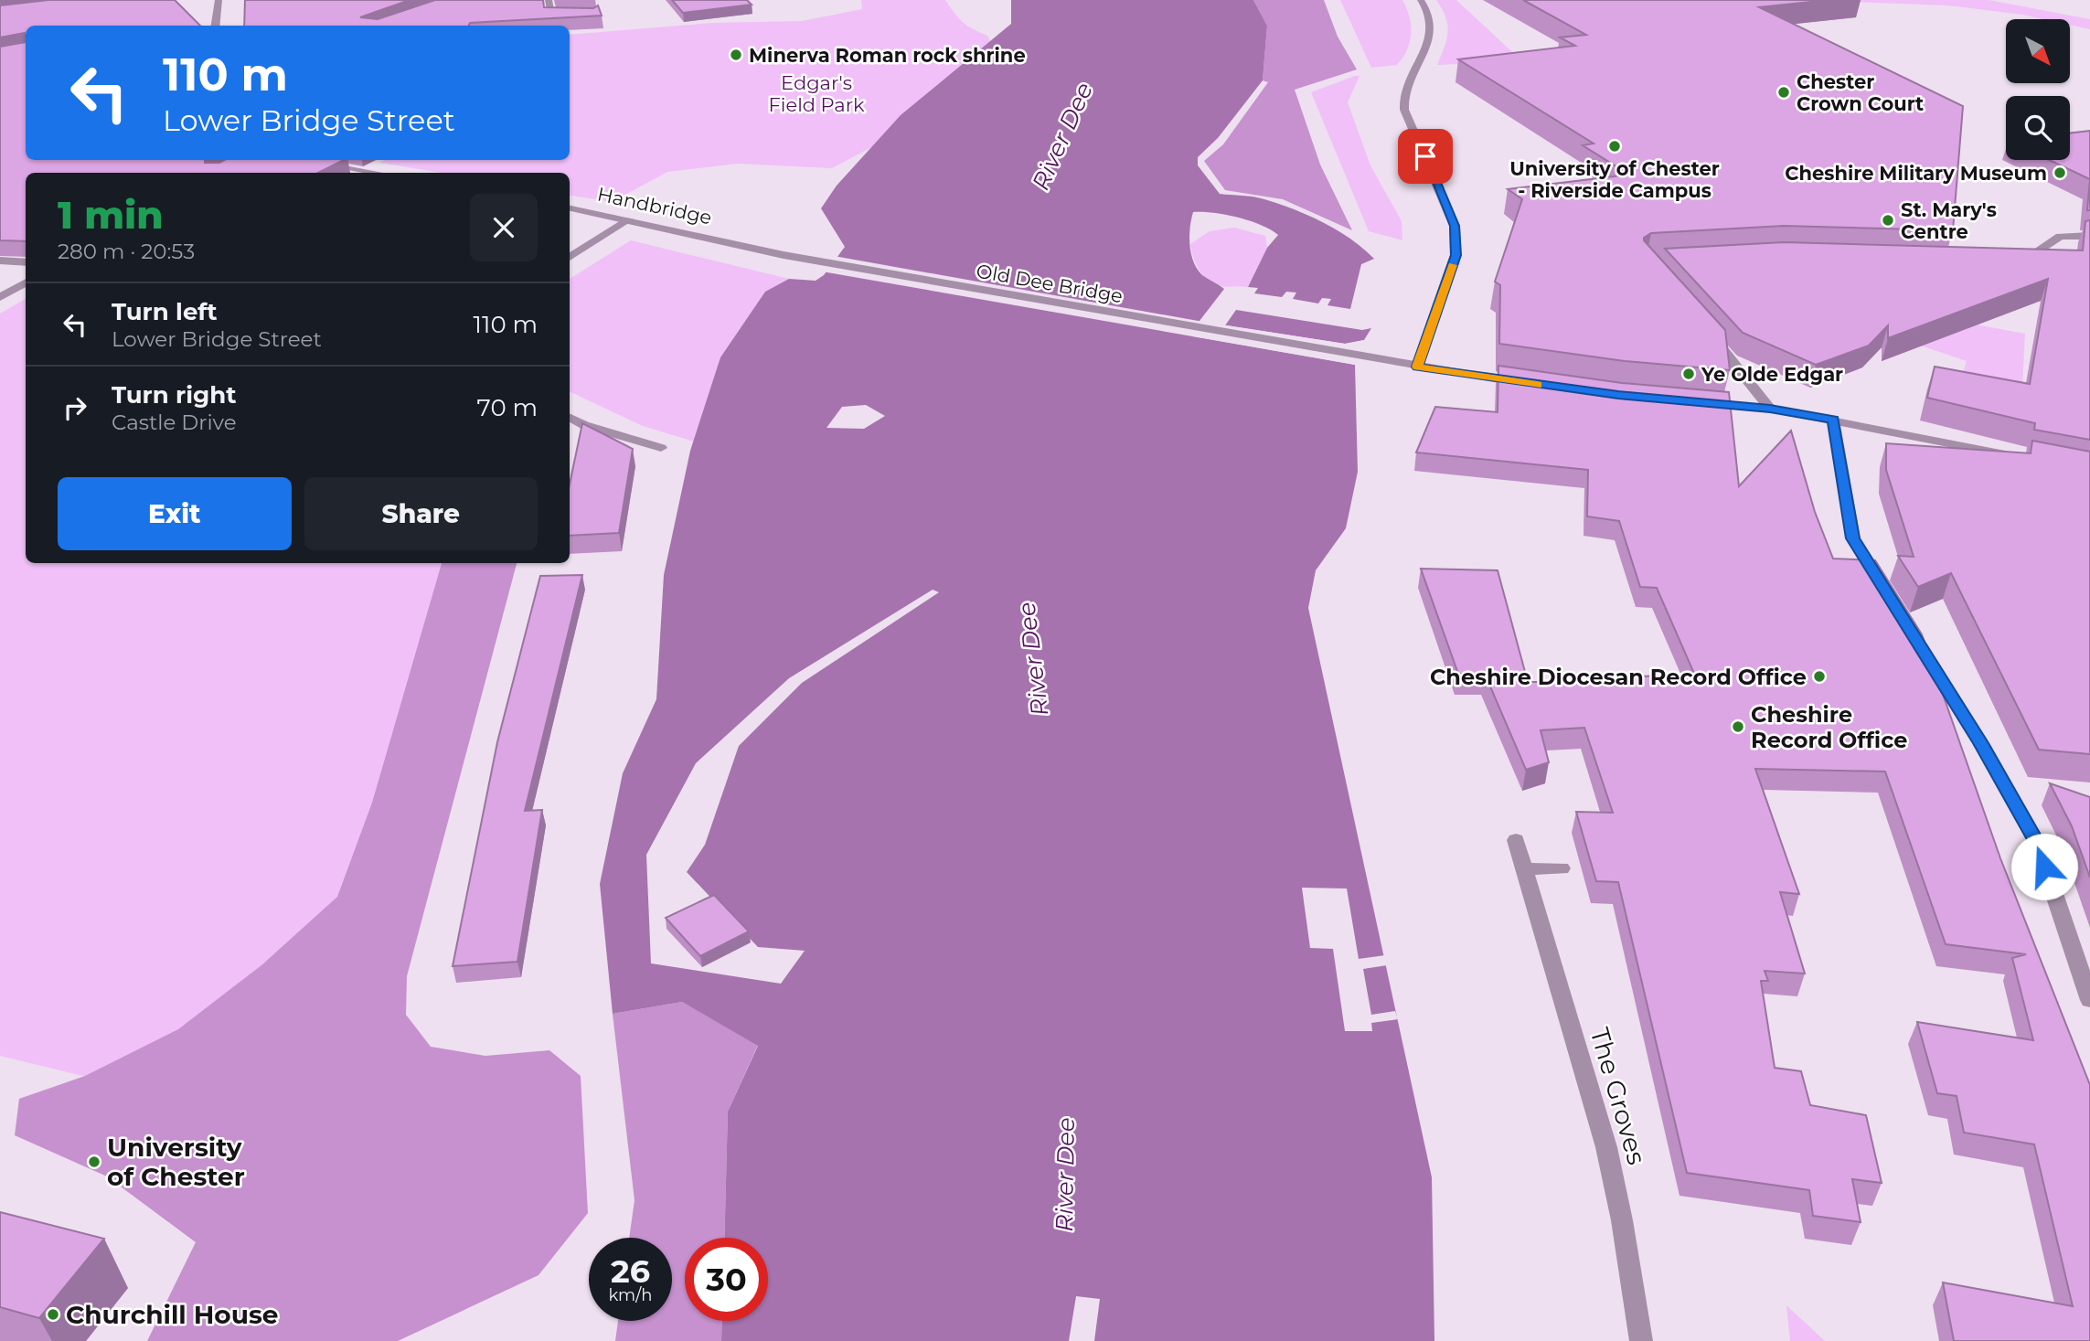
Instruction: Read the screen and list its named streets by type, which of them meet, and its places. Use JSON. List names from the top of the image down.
{
  "streets": {
    "street": ["Handbridge", "Old Dee Bridge", "The Groves"]
  },
  "crossings": [
    ["Handbridge", "Old Dee Bridge"]
  ],
  "water": ["River Dee"],
  "parks": ["Edgar's Field Park"],
  "places": [
    "Minerva Roman rock shrine",
    "Chester Crown Court",
    "University of Chester - Riverside Campus",
    "Cheshire Military Museum",
    "St. Mary's Centre",
    "Ye Olde Edgar",
    "Cheshire Diocesan Record Office",
    "Cheshire Record Office",
    "University of Chester",
    "Churchill House"
  ],
  "north": "bottom right",
  "page": {
    "turn": ["110 m", "Lower Bridge Street"],
    "heading": ["1 min", "280 m · 20:53"],
    "list": [
      {
        "name": "Turn left",
        "note": "Lower Bridge Street",
        "value": "110 m"
      },
      {
        "name": "Turn right",
        "note": "Castle Drive",
        "value": "70 m"
      }
    ],
    "buttons": ["Exit", "Share"],
    "speed": "26 km/h",
    "limit": "30"
  }
}
